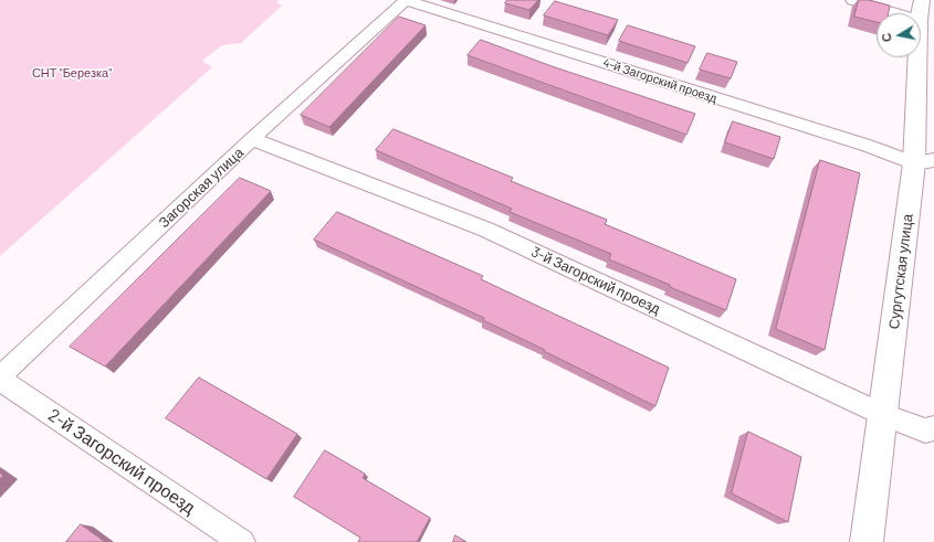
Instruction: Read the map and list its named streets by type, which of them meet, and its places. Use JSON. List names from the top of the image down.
{
  "streets": {
    "street": [
      "4-й Загорский проезд",
      "Загорская улица",
      "Сургутская улица",
      "3-й Загорский проезд",
      "2-й Загорский проезд"
    ]
  },
  "crossings": [
    ["4-й Загорский проезд", "Загорская улица"],
    ["4-й Загорский проезд", "Сургутская улица"],
    ["Загорская улица", "3-й Загорский проезд"],
    ["Загорская улица", "2-й Загорский проезд"],
    ["Сургутская улица", "3-й Загорский проезд"]
  ],
  "parks": ["СНТ \"Березка\""],
  "north": "left"
}
